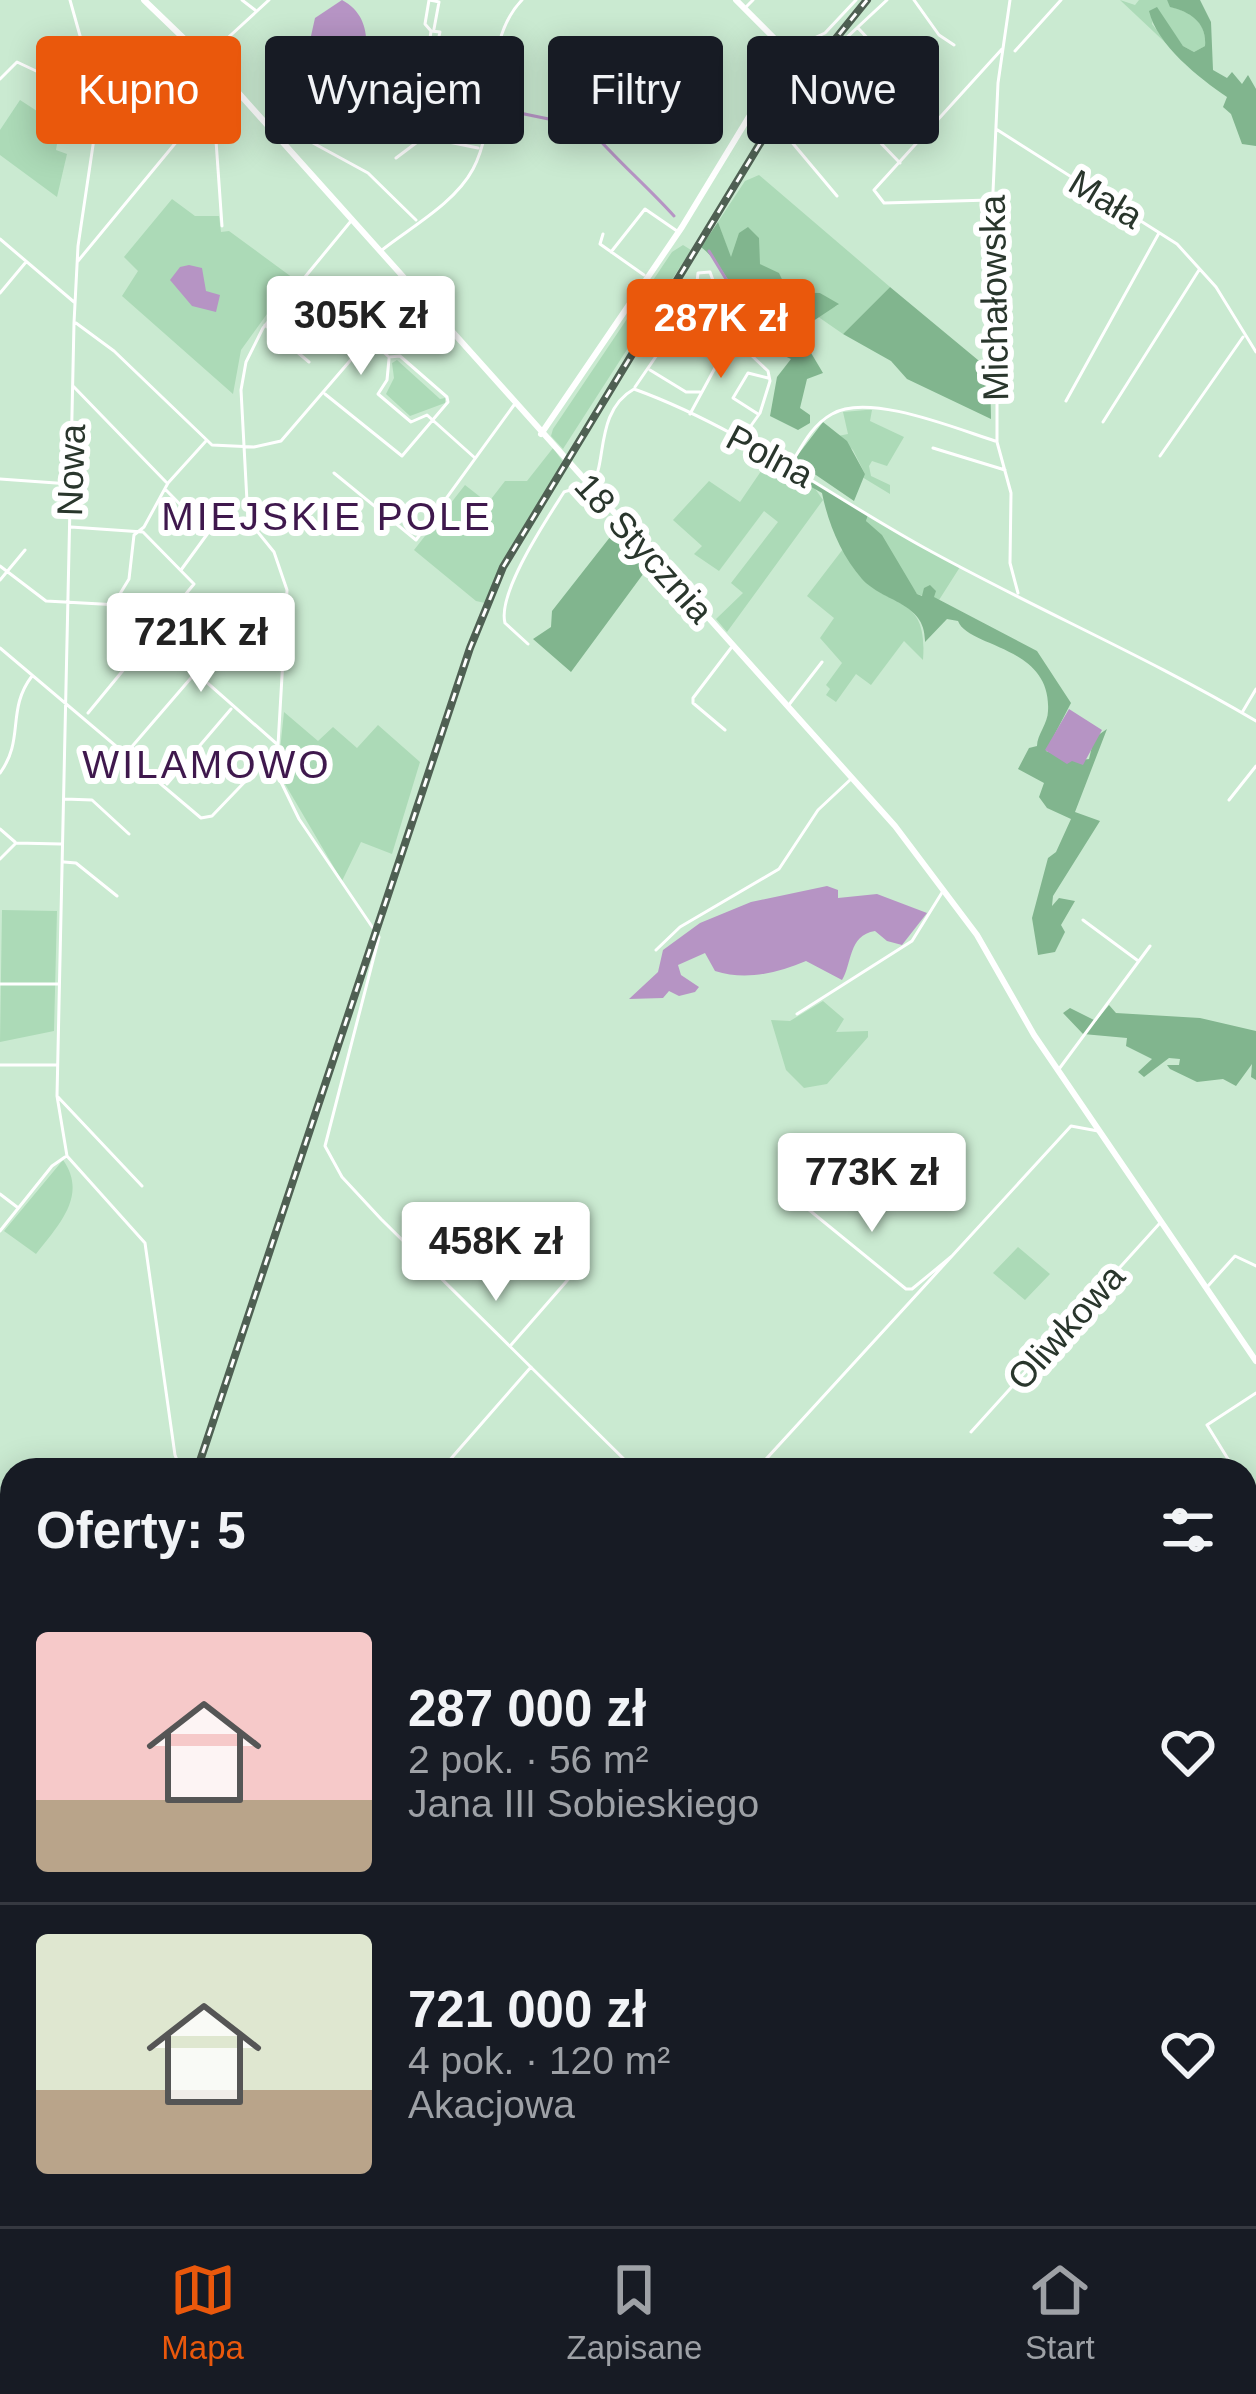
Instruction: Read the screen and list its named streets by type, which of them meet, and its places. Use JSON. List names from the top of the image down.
{
  "streets": {
    "street": [
      "Mała",
      "Michałowska",
      "Polna",
      "Nowa",
      "18 Stycznia",
      "Oliwkowa"
    ]
  },
  "crossings": [
    ["Mała", "Michałowska"],
    ["Michałowska", "Polna"],
    ["18 Stycznia", "Oliwkowa"]
  ],
  "districts": ["MIEJSKIE POLE", "WILAMOWO"],
  "page": {
    "chip": [
      "Kupno",
      "Wynajem",
      "Filtry",
      "Nowe"
    ],
    "price": [
      "305K zł",
      "287K zł",
      "721K zł",
      "773K zł",
      "458K zł"
    ],
    "heading": "Oferty: 5",
    "list": [
      {
        "name": "287 000 zł",
        "note": "2 pok. · 56 m² · Jana III Sobieskiego"
      },
      {
        "name": "721 000 zł",
        "note": "4 pok. · 120 m² · Akacjowa"
      }
    ],
    "tabs": ["Mapa", "Zapisane", "Start"]
  }
}
